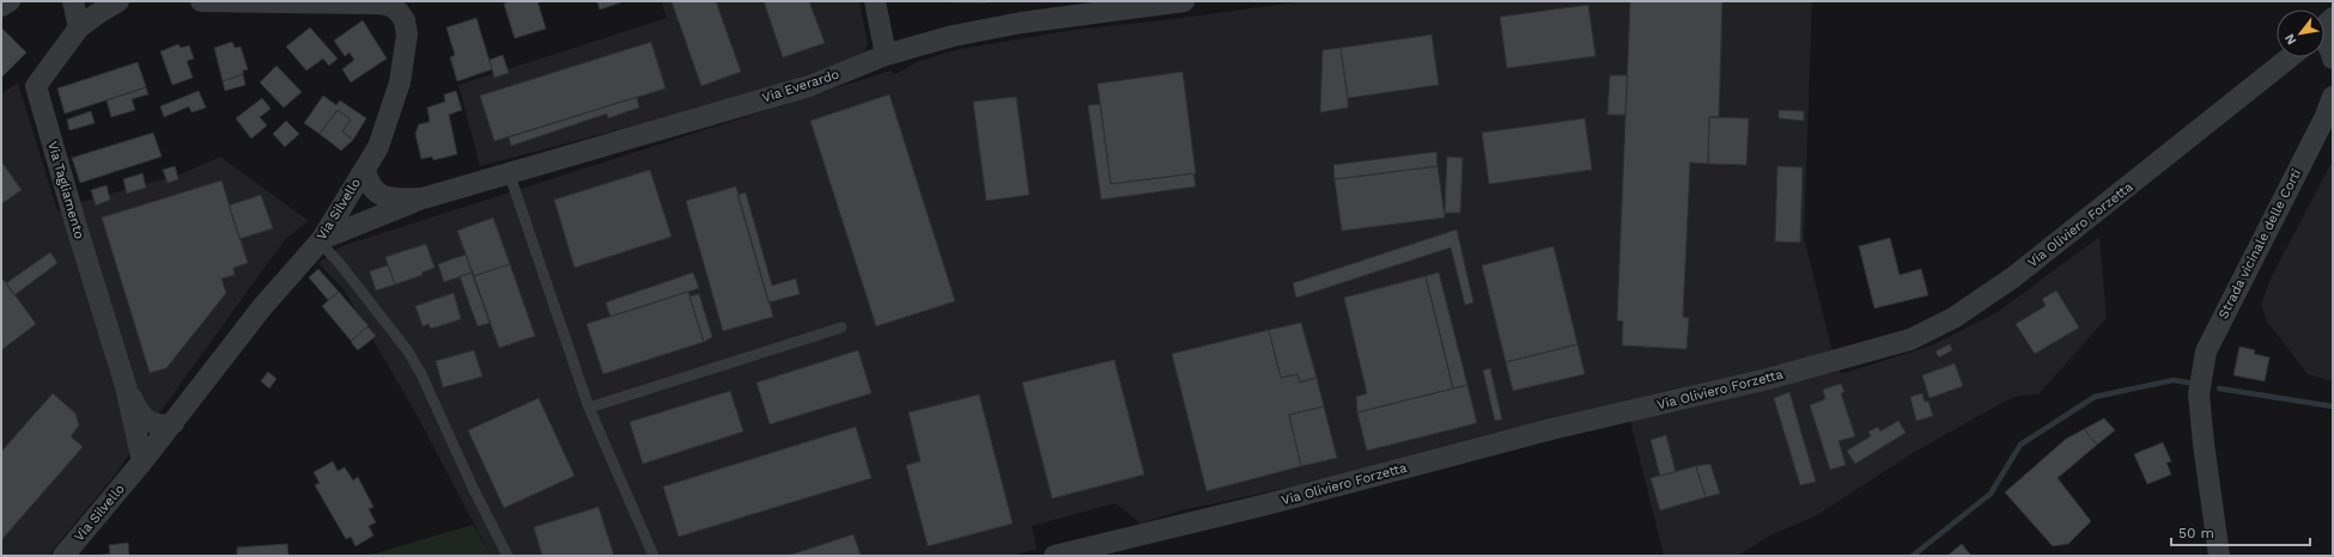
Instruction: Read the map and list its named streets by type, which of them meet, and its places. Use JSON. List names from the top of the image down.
{
  "streets": {
    "street": [
      "Via Everardo",
      "Via Tagliamento",
      "Via Silvello",
      "Via Oliviero Forzetta",
      "Strada vicinale delle Corti"
    ]
  },
  "crossings": [
    ["Via Everardo", "Via Silvello"],
    ["Via Tagliamento", "Via Silvello"]
  ],
  "scale_bar": "50 m",
  "north": "bottom left"
}
